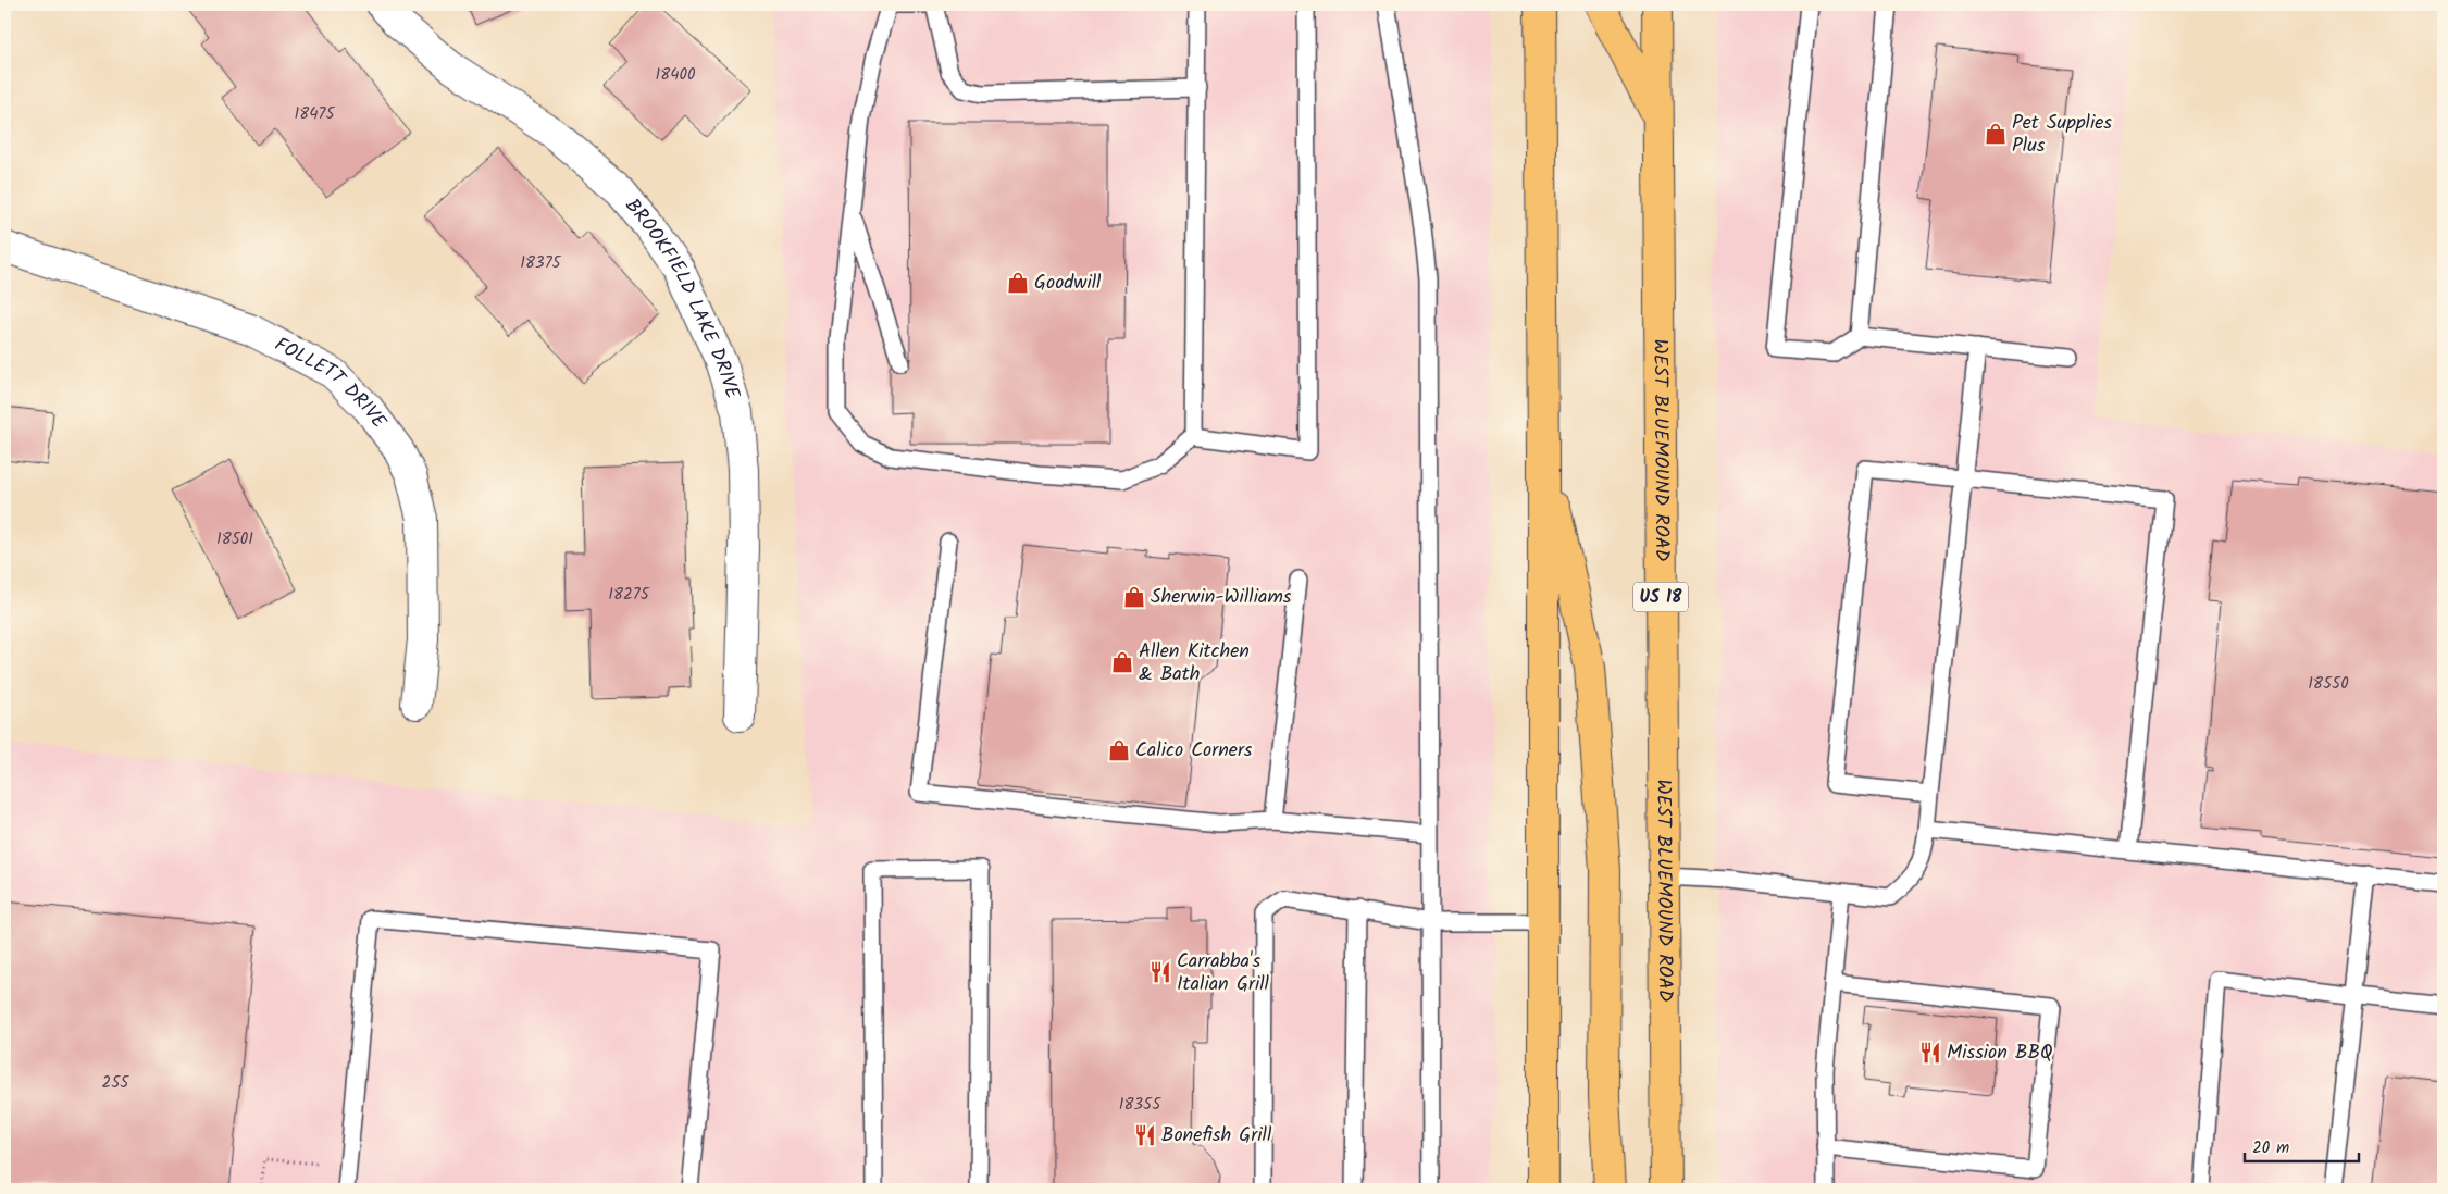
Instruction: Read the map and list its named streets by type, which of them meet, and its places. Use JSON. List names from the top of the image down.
{
  "streets": {
    "main road": ["WEST BLUEMOUND ROAD", "US 18"],
    "street": ["BROOKFIELD LAKE DRIVE", "FOLLETT DRIVE"]
  },
  "places": {
    "shop": [
      "Pet Supplies Plus",
      "Goodwill",
      "Sherwin-Williams",
      "Allen Kitchen & Bath",
      "Calico Corners"
    ],
    "restaurant": ["Carrabba's Italian Grill", "Mission BBQ", "Bonefish Grill"]
  },
  "house_numbers": [
    "18400",
    "18475",
    "18375",
    "18501",
    "18275",
    "18550",
    "255",
    "18355"
  ],
  "scale_bar": "20 m"
}
